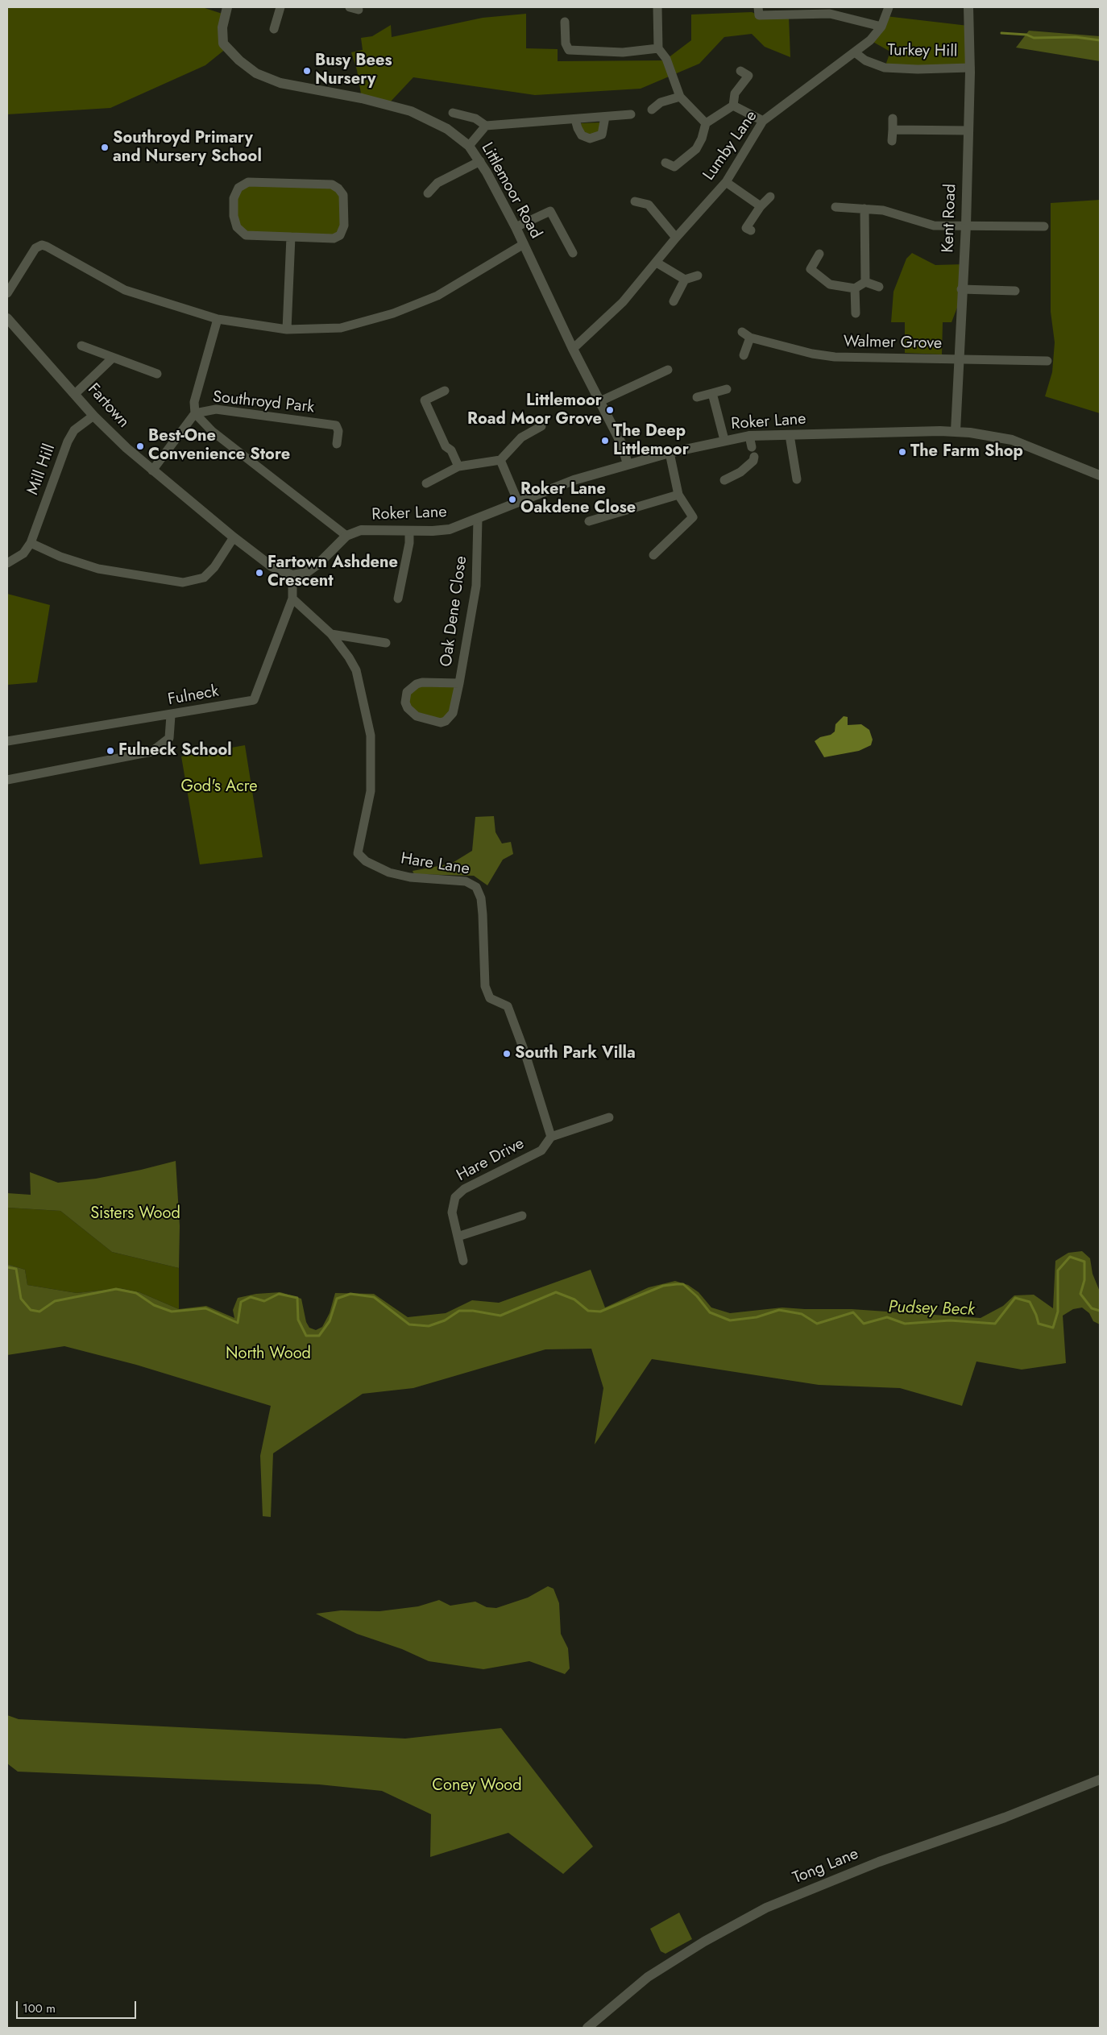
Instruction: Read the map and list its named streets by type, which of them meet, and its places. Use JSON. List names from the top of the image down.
{
  "streets": {
    "street": [
      "Turkey Hill",
      "Lumby Lane",
      "Littlemoor Road",
      "Kent Road",
      "Walmer Grove",
      "Southroyd Park",
      "Fartown",
      "Roker Lane",
      "Mill Hill",
      "Oak Dene Close",
      "Fulneck",
      "Hare Lane",
      "Hare Drive",
      "Tong Lane"
    ]
  },
  "crossings": [
    ["Turkey Hill", "Lumby Lane"],
    ["Turkey Hill", "Kent Road"],
    ["Lumby Lane", "Littlemoor Road"],
    ["Littlemoor Road", "Roker Lane"],
    ["Kent Road", "Walmer Grove"],
    ["Kent Road", "Roker Lane"],
    ["Southroyd Park", "Roker Lane"],
    ["Fartown", "Roker Lane"],
    ["Fartown", "Mill Hill"],
    ["Fartown", "Fulneck"],
    ["Roker Lane", "Oak Dene Close"],
    ["Roker Lane", "Fulneck"],
    ["Fulneck", "Hare Lane"],
    ["Hare Lane", "Hare Drive"]
  ],
  "water": ["Pudsey Beck"],
  "parks": [
    "God's Acre",
    "Sisters Wood",
    "North Wood",
    "Coney Wood"
  ],
  "places": [
    "Busy Bees Nursery",
    "Southroyd Primary and Nursery School",
    "Littlemoor Road Moor Grove",
    "The Deep Littlemoor",
    "Best-One Convenience Store",
    "The Farm Shop",
    "Roker Lane Oakdene Close",
    "Fartown Ashdene Crescent",
    "Fulneck School",
    "South Park Villa"
  ],
  "scale_bar": "100 m"
}
